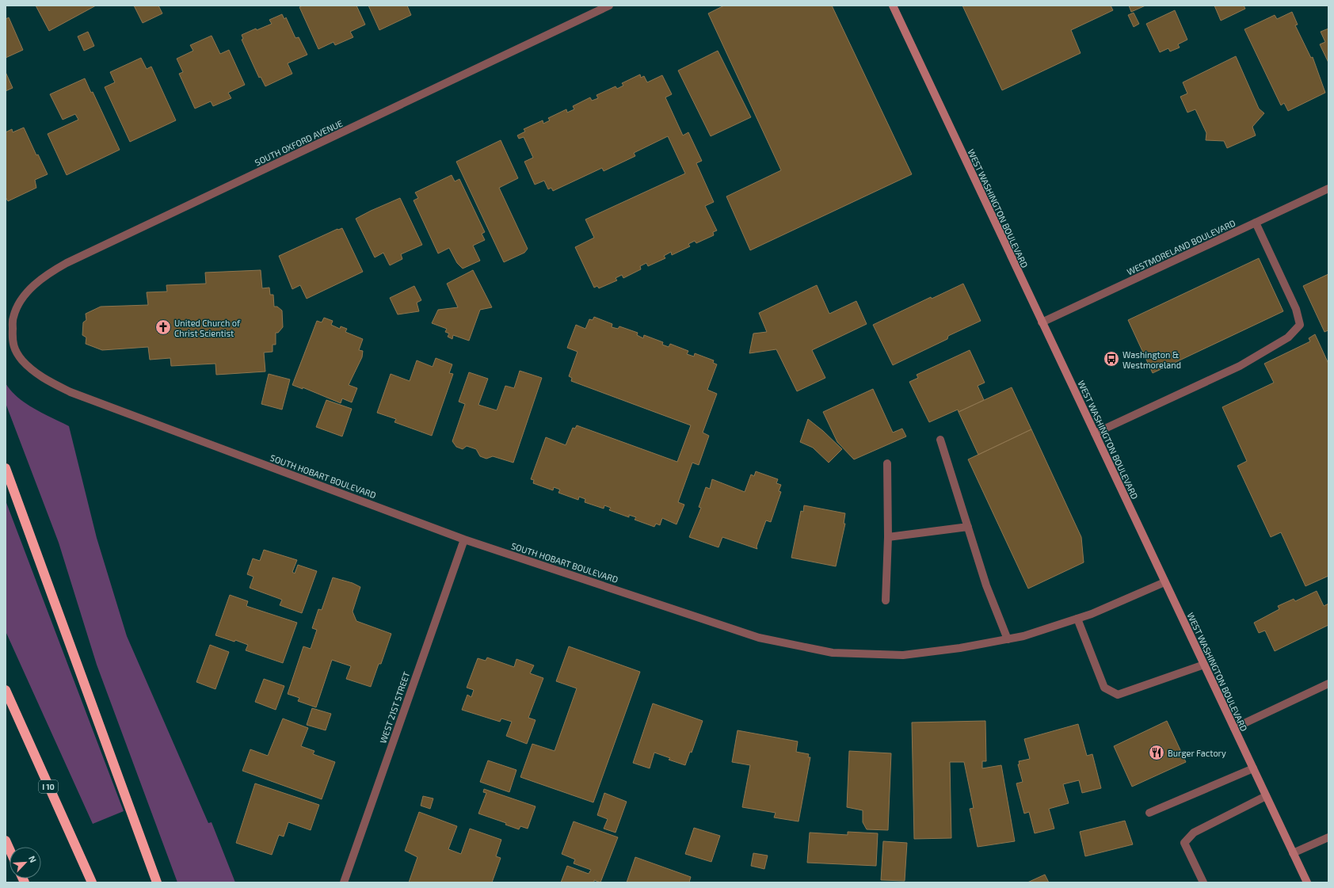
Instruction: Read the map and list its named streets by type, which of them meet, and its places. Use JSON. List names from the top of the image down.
{
  "streets": {
    "highway": ["I 10"],
    "main road": ["WEST WASHINGTON BOULEVARD"],
    "street": [
      "SOUTH OXFORD AVENUE",
      "WESTMORELAND BOULEVARD",
      "SOUTH HOBART BOULEVARD",
      "WEST 21ST STREET"
    ]
  },
  "crossings": [
    ["SOUTH OXFORD AVENUE", "SOUTH HOBART BOULEVARD"],
    ["WEST WASHINGTON BOULEVARD", "WESTMORELAND BOULEVARD"],
    ["WEST WASHINGTON BOULEVARD", "SOUTH HOBART BOULEVARD"],
    ["SOUTH HOBART BOULEVARD", "WEST 21ST STREET"]
  ],
  "places": {
    "church": ["United Church of Christ Scientist"],
    "bus stop": ["Washington & Westmoreland"],
    "restaurant": ["Burger Factory"]
  },
  "north": "top right"
}
